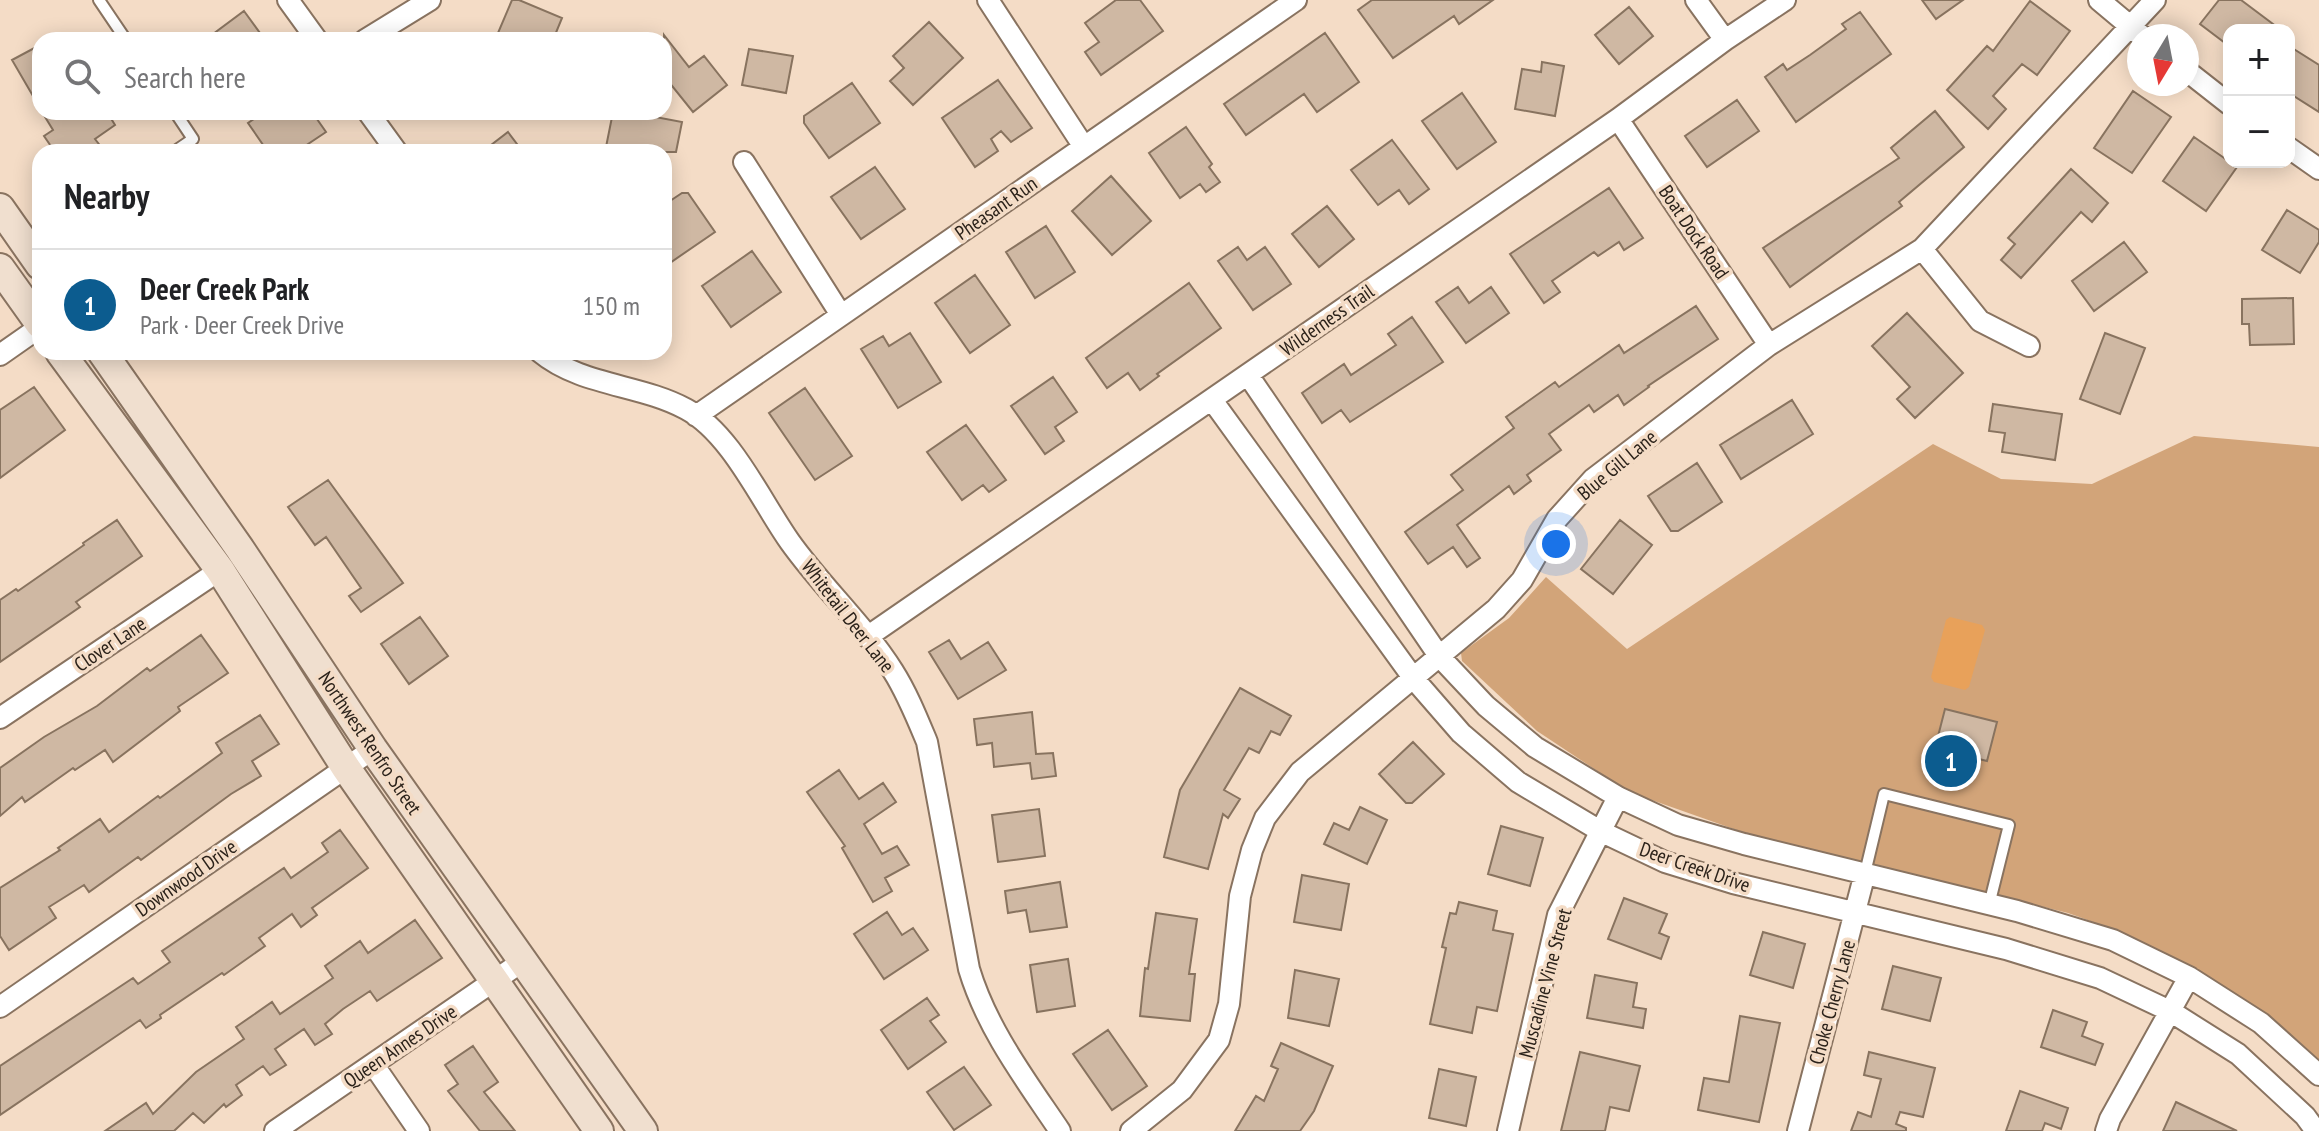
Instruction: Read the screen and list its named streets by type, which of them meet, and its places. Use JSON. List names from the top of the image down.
{
  "streets": {
    "main road": ["Northwest Renfro Street"],
    "street": [
      "Pheasant Run",
      "Boat Dock Road",
      "Wilderness Trail",
      "Blue Gill Lane",
      "Whitetail Deer Lane",
      "Clover Lane",
      "Deer Creek Drive",
      "Downwood Drive",
      "Muscadine Vine Street",
      "Choke Cherry Lane",
      "Queen Annes Drive"
    ]
  },
  "crossings": [
    ["Pheasant Run", "Whitetail Deer Lane"],
    ["Boat Dock Road", "Wilderness Trail"],
    ["Boat Dock Road", "Blue Gill Lane"],
    ["Wilderness Trail", "Whitetail Deer Lane"],
    ["Wilderness Trail", "Deer Creek Drive"],
    ["Blue Gill Lane", "Deer Creek Drive"],
    ["Clover Lane", "Northwest Renfro Street"],
    ["Northwest Renfro Street", "Downwood Drive"],
    ["Northwest Renfro Street", "Queen Annes Drive"],
    ["Deer Creek Drive", "Muscadine Vine Street"],
    ["Deer Creek Drive", "Choke Cherry Lane"]
  ],
  "north": "bottom",
  "page": {
    "map_buttons": ["+", "−"],
    "search": "Search here",
    "heading": "Nearby",
    "list": [
      {
        "mark": "1",
        "name": "Deer Creek Park",
        "note": "Park · Deer Creek Drive",
        "value": "150 m"
      }
    ],
    "pins": "1"
  }
}
